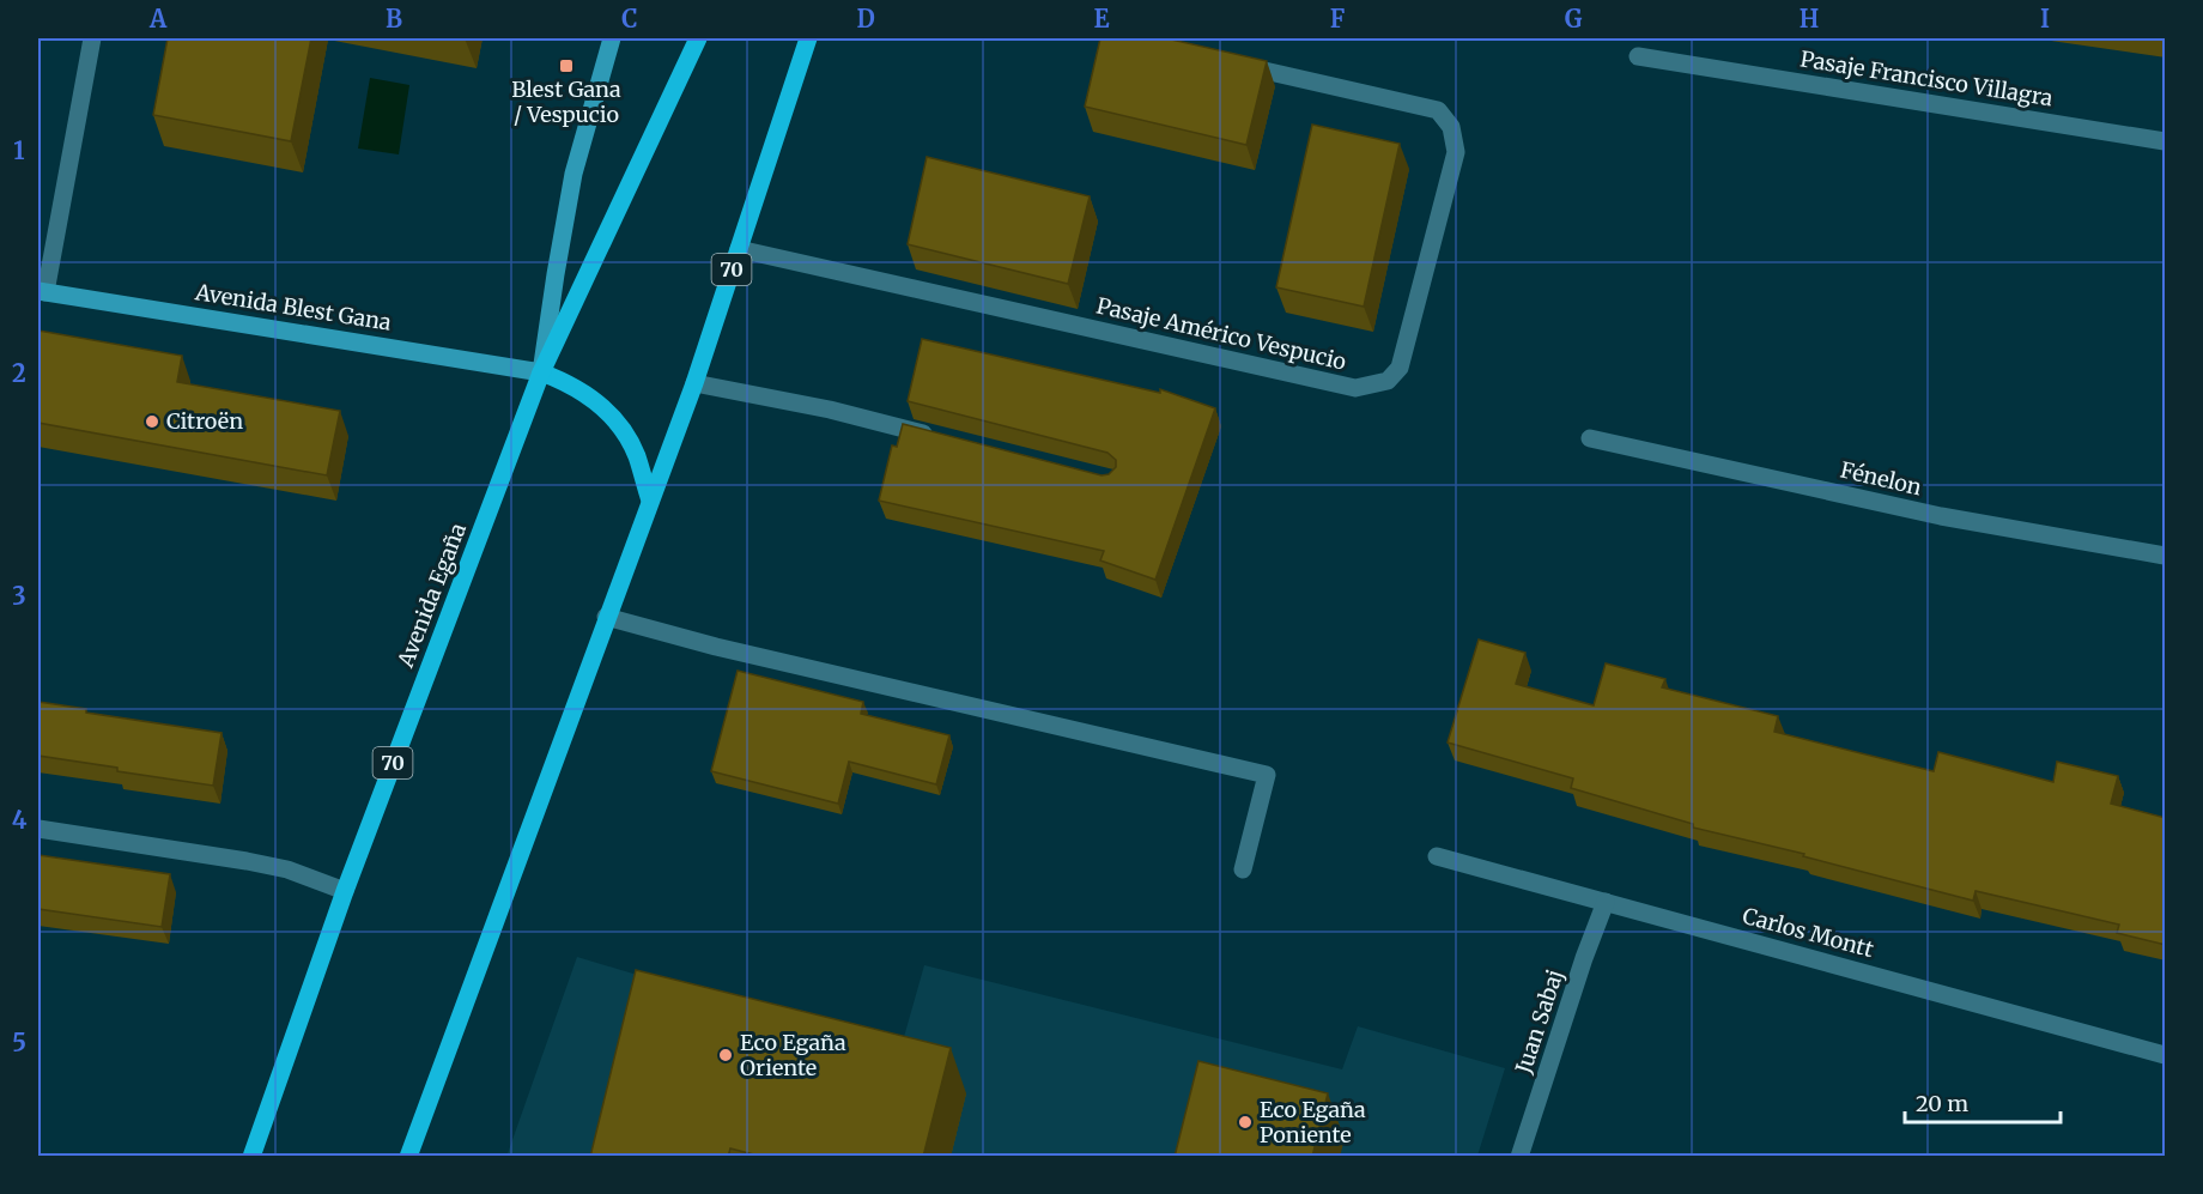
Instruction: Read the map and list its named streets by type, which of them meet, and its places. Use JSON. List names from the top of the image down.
{
  "streets": {
    "main road": ["70", "Avenida Egaña"],
    "street": [
      "Pasaje Francisco Villagra",
      "Avenida Blest Gana",
      "Pasaje Américo Vespucio",
      "Fénelon",
      "Carlos Montt",
      "Juan Sabaj"
    ]
  },
  "crossings": [
    ["70", "Avenida Blest Gana"],
    ["70", "Pasaje Américo Vespucio"],
    ["70", "Avenida Egaña"],
    ["Avenida Blest Gana", "Avenida Egaña"],
    ["Carlos Montt", "Juan Sabaj"]
  ],
  "places": {
    "transit": ["Blest Gana / Vespucio"],
    "other": ["Citroën", "Eco Egaña Oriente", "Eco Egaña Poniente"]
  },
  "scale_bar": "20 m",
  "grid": {
    "columns": [
      "A",
      "B",
      "C",
      "D",
      "E",
      "F",
      "G",
      "H",
      "I"
    ],
    "rows": [
      "1",
      "2",
      "3",
      "4",
      "5"
    ]
  }
}
